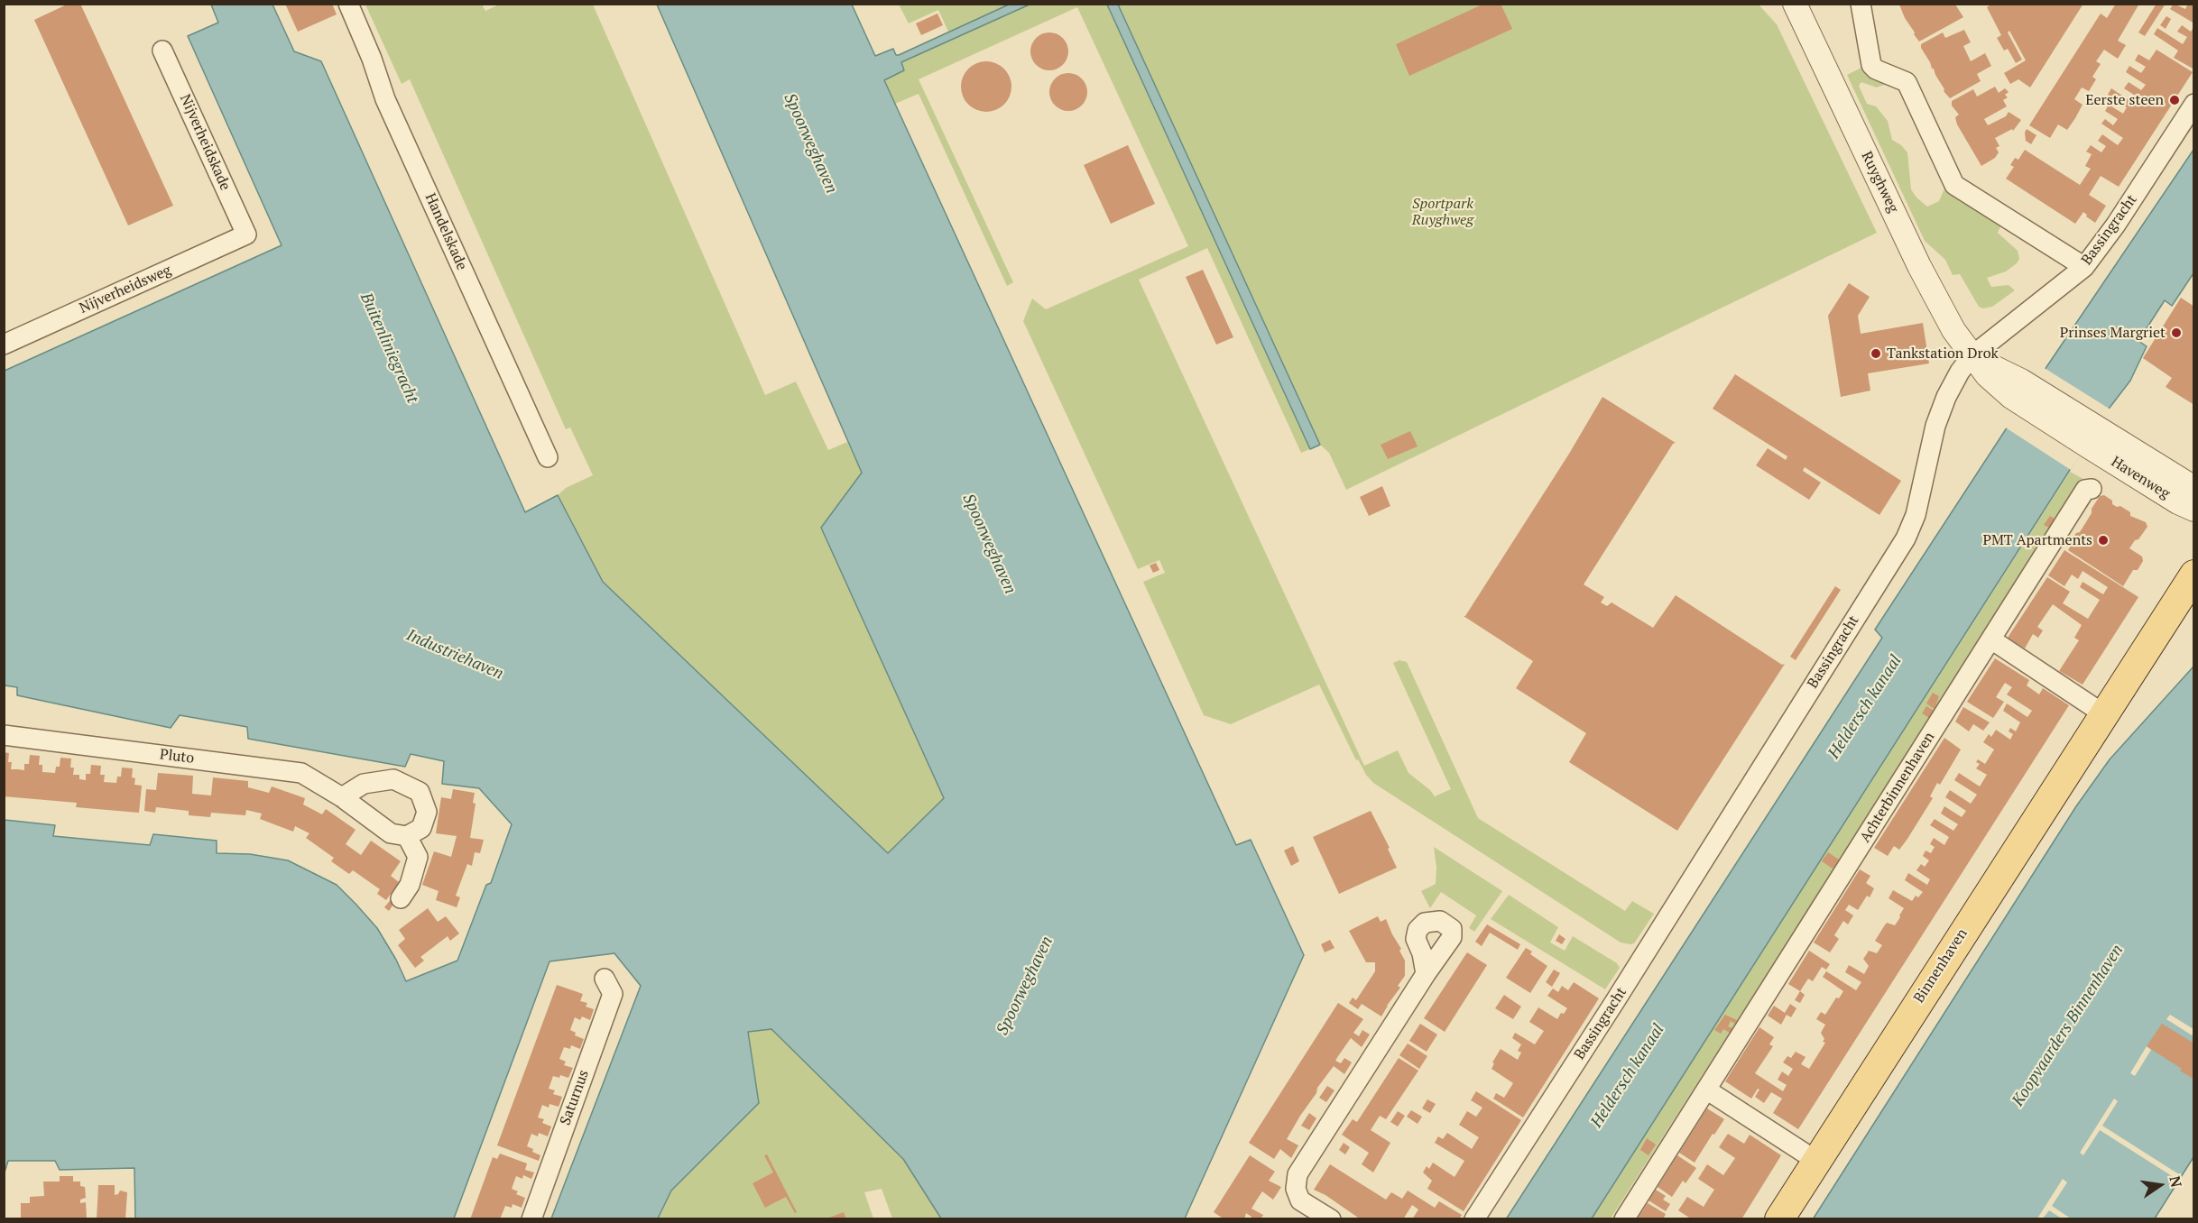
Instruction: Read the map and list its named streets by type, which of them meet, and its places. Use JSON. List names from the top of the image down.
{
  "streets": {
    "main road": ["Binnenhaven"],
    "street": [
      "Nijverheidskade",
      "Ruyghweg",
      "Bassingracht",
      "Handelskade",
      "Nijverheidsweg",
      "Havenweg",
      "Pluto",
      "Achterbinnenhaven",
      "Saturnus"
    ]
  },
  "crossings": [
    ["Nijverheidskade", "Nijverheidsweg"],
    ["Ruyghweg", "Bassingracht"],
    ["Ruyghweg", "Havenweg"]
  ],
  "water": [
    "Spoorweghaven",
    "Buitenliniegracht",
    "Industriehaven",
    "Heldersch kanaal",
    "Koopvaarders Binnenhaven"
  ],
  "parks": ["Sportpark Ruyghweg"],
  "places": [
    "Eerste steen",
    "Prinses Margriet",
    "Tankstation Drok",
    "PMT Apartments"
  ],
  "north": "right"
}
